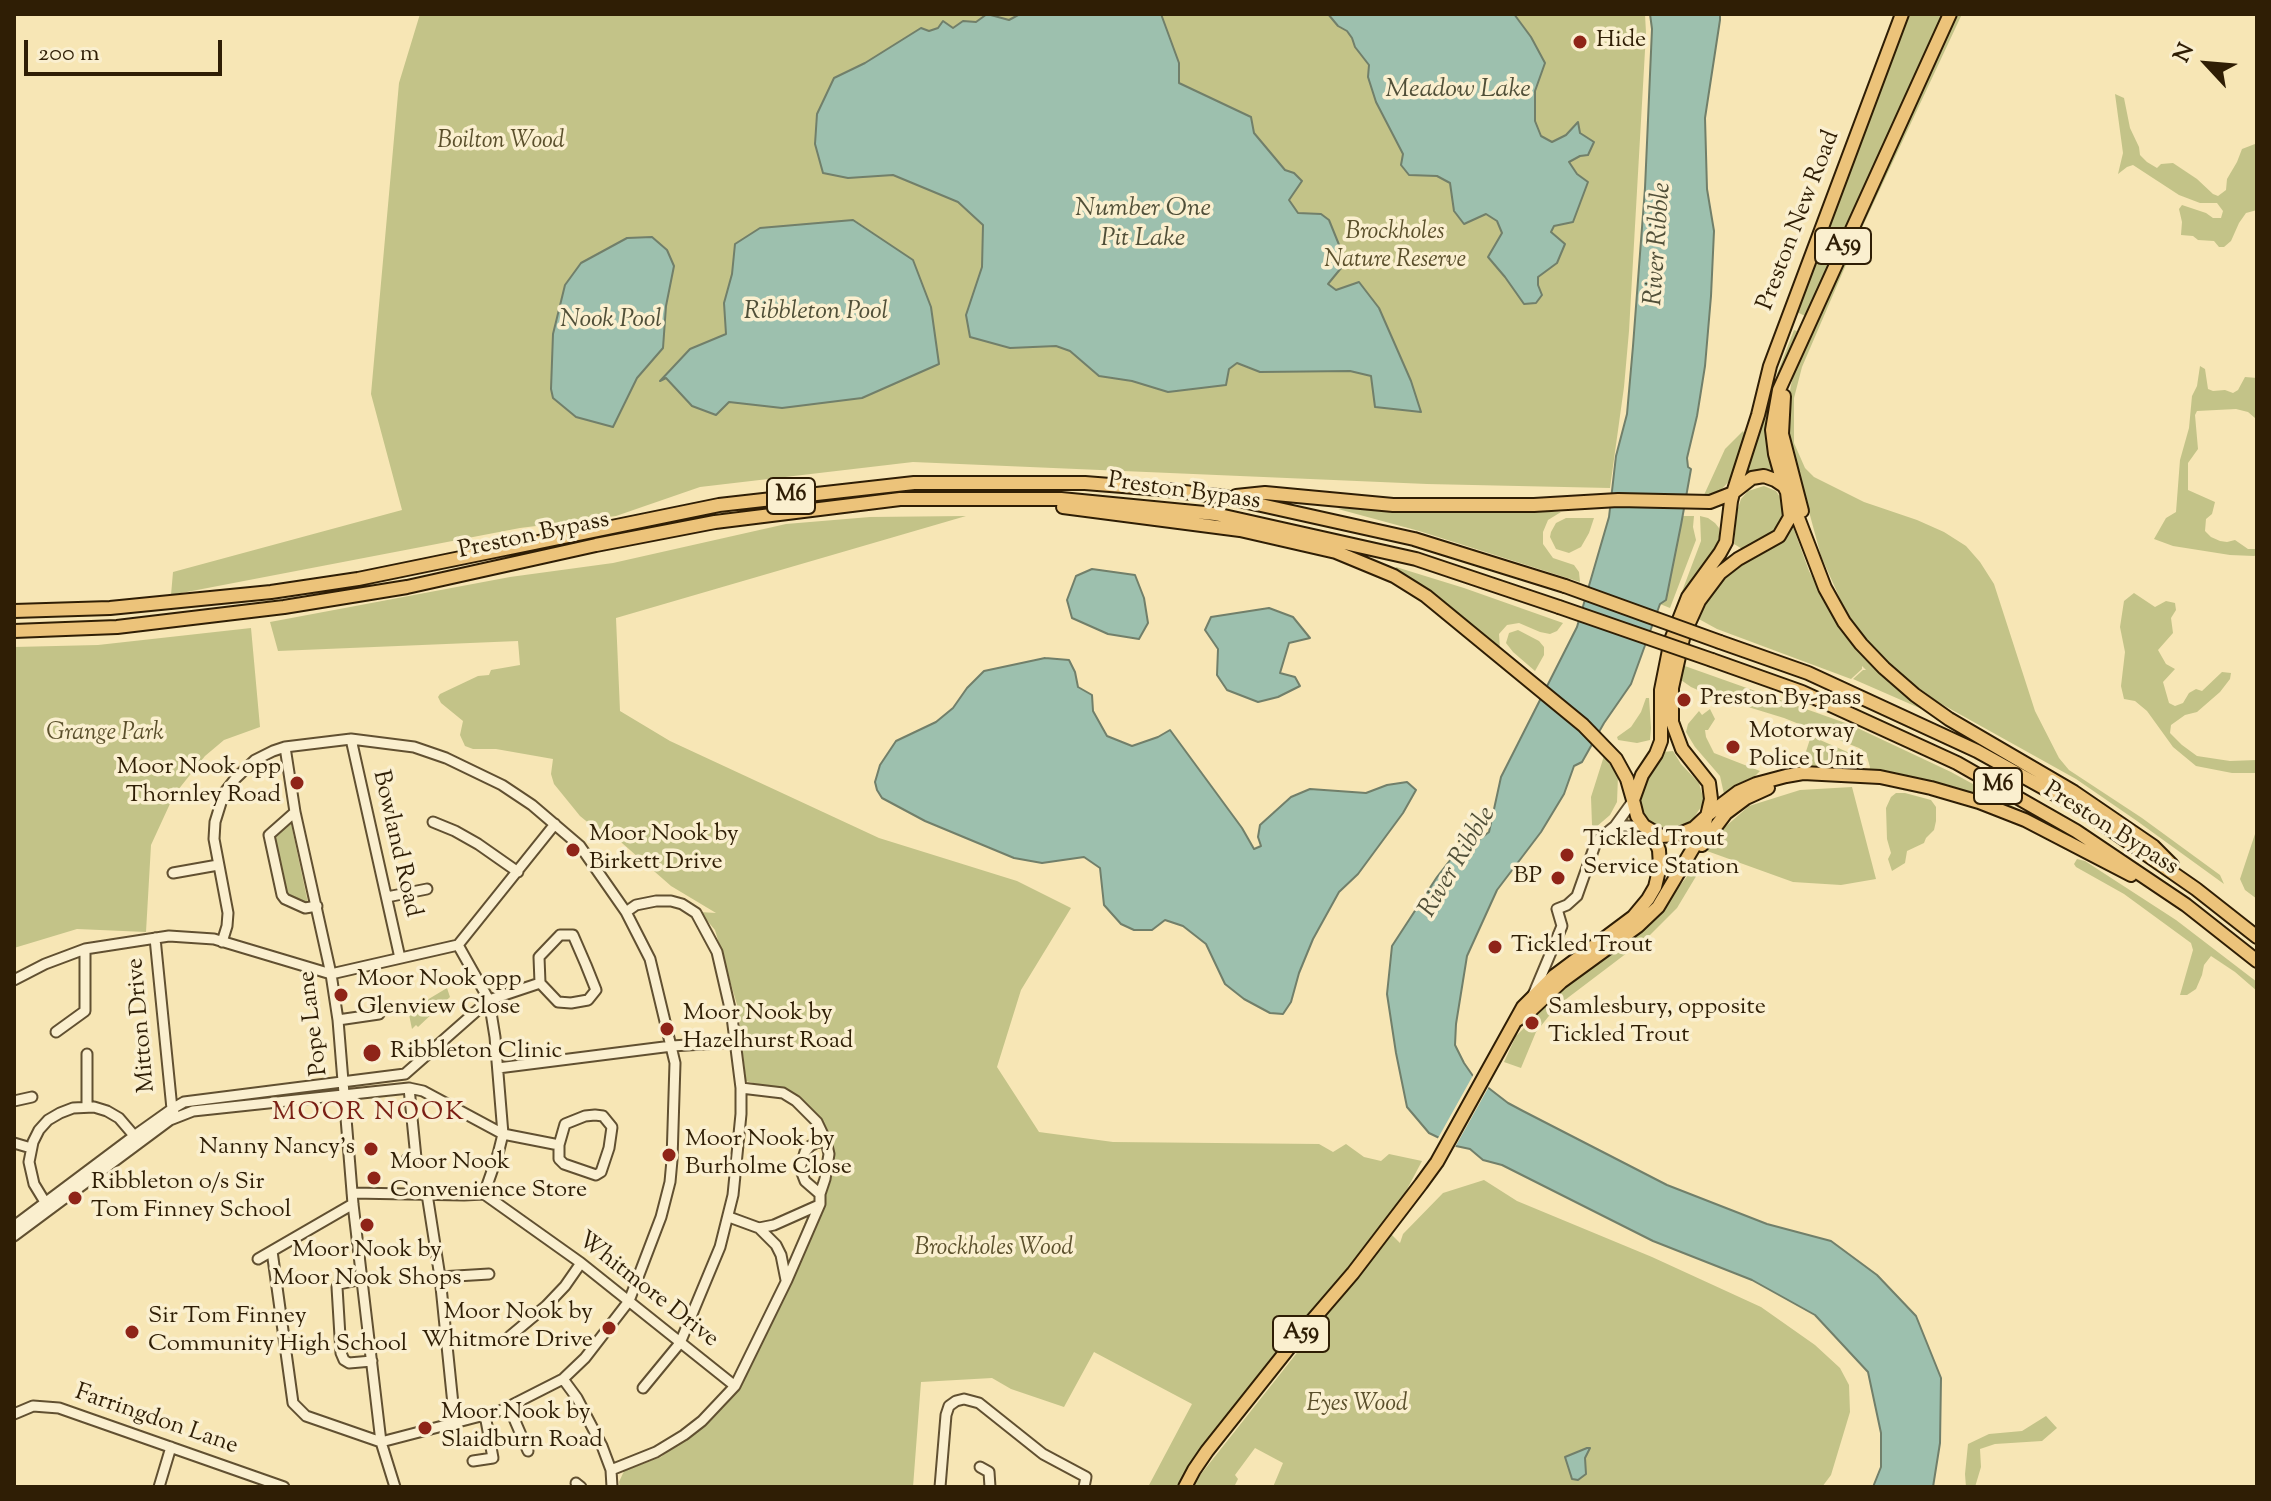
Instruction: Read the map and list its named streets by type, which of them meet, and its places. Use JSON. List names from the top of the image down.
{
  "streets": {
    "highway": [
      "Preston New Road",
      "A59",
      "Preston Bypass",
      "M6"
    ],
    "street": [
      "Bowland Road",
      "Pope Lane",
      "Mitton Drive",
      "Whitmore Drive",
      "Farringdon Lane"
    ]
  },
  "districts": ["MOOR NOOK"],
  "water": [
    "Meadow Lake",
    "Number One Pit Lake",
    "River Ribble",
    "Ribbleton Pool",
    "Nook Pool"
  ],
  "parks": [
    "Boilton Wood",
    "Brockholes Nature Reserve",
    "Grange Park",
    "Brockholes Wood",
    "Eyes Wood"
  ],
  "places": [
    "Hide",
    "Preston By-pass",
    "Motorway Police Unit",
    "Moor Nook opp Thornley Road",
    "Moor Nook by Birkett Drive",
    "Tickled Trout Service Station",
    "BP",
    "Tickled Trout",
    "Moor Nook opp Glenview Close",
    "Samlesbury, opposite Tickled Trout",
    "Moor Nook by Hazelhurst Road",
    "Ribbleton Clinic",
    "Nanny Nancy's",
    "Moor Nook by Burholme Close",
    "Moor Nook Convenience Store",
    "Ribbleton o/s Sir Tom Finney School",
    "Moor Nook by Moor Nook Shops",
    "Moor Nook by Whitmore Drive",
    "Sir Tom Finney Community High School",
    "Moor Nook by Slaidburn Road"
  ],
  "scale_bar": "200 m",
  "north": "top left"
}
